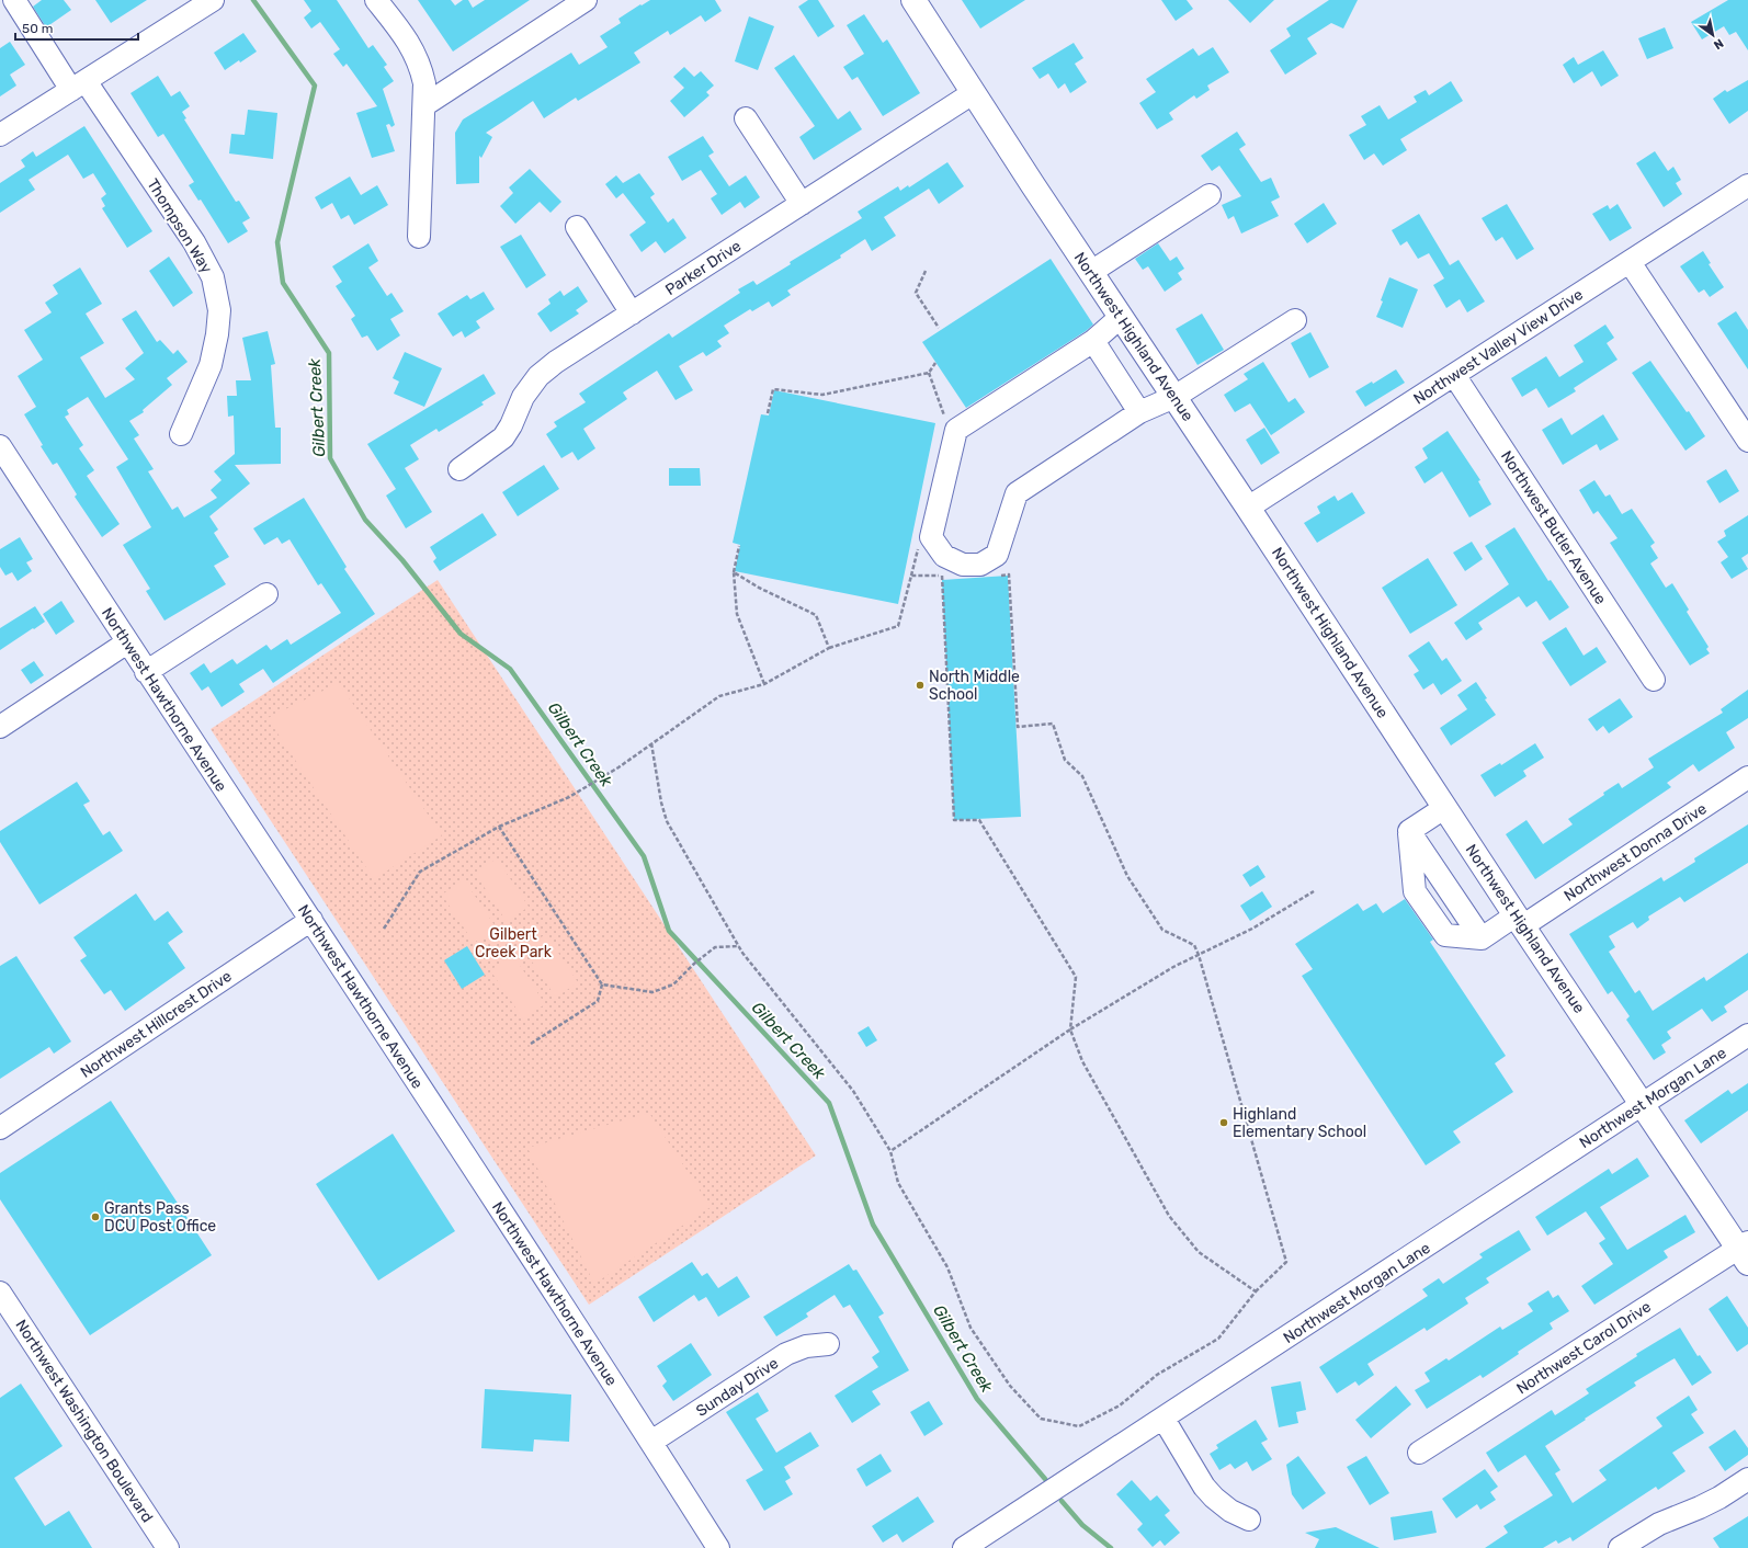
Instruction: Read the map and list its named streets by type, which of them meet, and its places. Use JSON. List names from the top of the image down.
{
  "streets": {
    "main road": ["Northwest Highland Avenue"],
    "street": [
      "Thompson Way",
      "Parker Drive",
      "Northwest Valley View Drive",
      "Northwest Butler Avenue",
      "Northwest Hawthorne Avenue",
      "Northwest Donna Drive",
      "Northwest Hillcrest Drive",
      "Northwest Morgan Lane",
      "Northwest Carol Drive",
      "Sunday Drive",
      "Northwest Washington Boulevard"
    ]
  },
  "crossings": [
    ["Parker Drive", "Northwest Highland Avenue"],
    ["Northwest Highland Avenue", "Northwest Valley View Drive"],
    ["Northwest Highland Avenue", "Northwest Donna Drive"],
    ["Northwest Highland Avenue", "Northwest Morgan Lane"],
    ["Northwest Highland Avenue", "Northwest Carol Drive"],
    ["Northwest Valley View Drive", "Northwest Butler Avenue"],
    ["Northwest Hawthorne Avenue", "Northwest Hillcrest Drive"],
    ["Northwest Hawthorne Avenue", "Sunday Drive"]
  ],
  "water": ["Gilbert Creek"],
  "parks": ["Gilbert Creek Park"],
  "places": ["North Middle School", "Highland Elementary School", "Grants Pass DCU Post Office"],
  "scale_bar": "50 m",
  "north": "bottom right"
}
